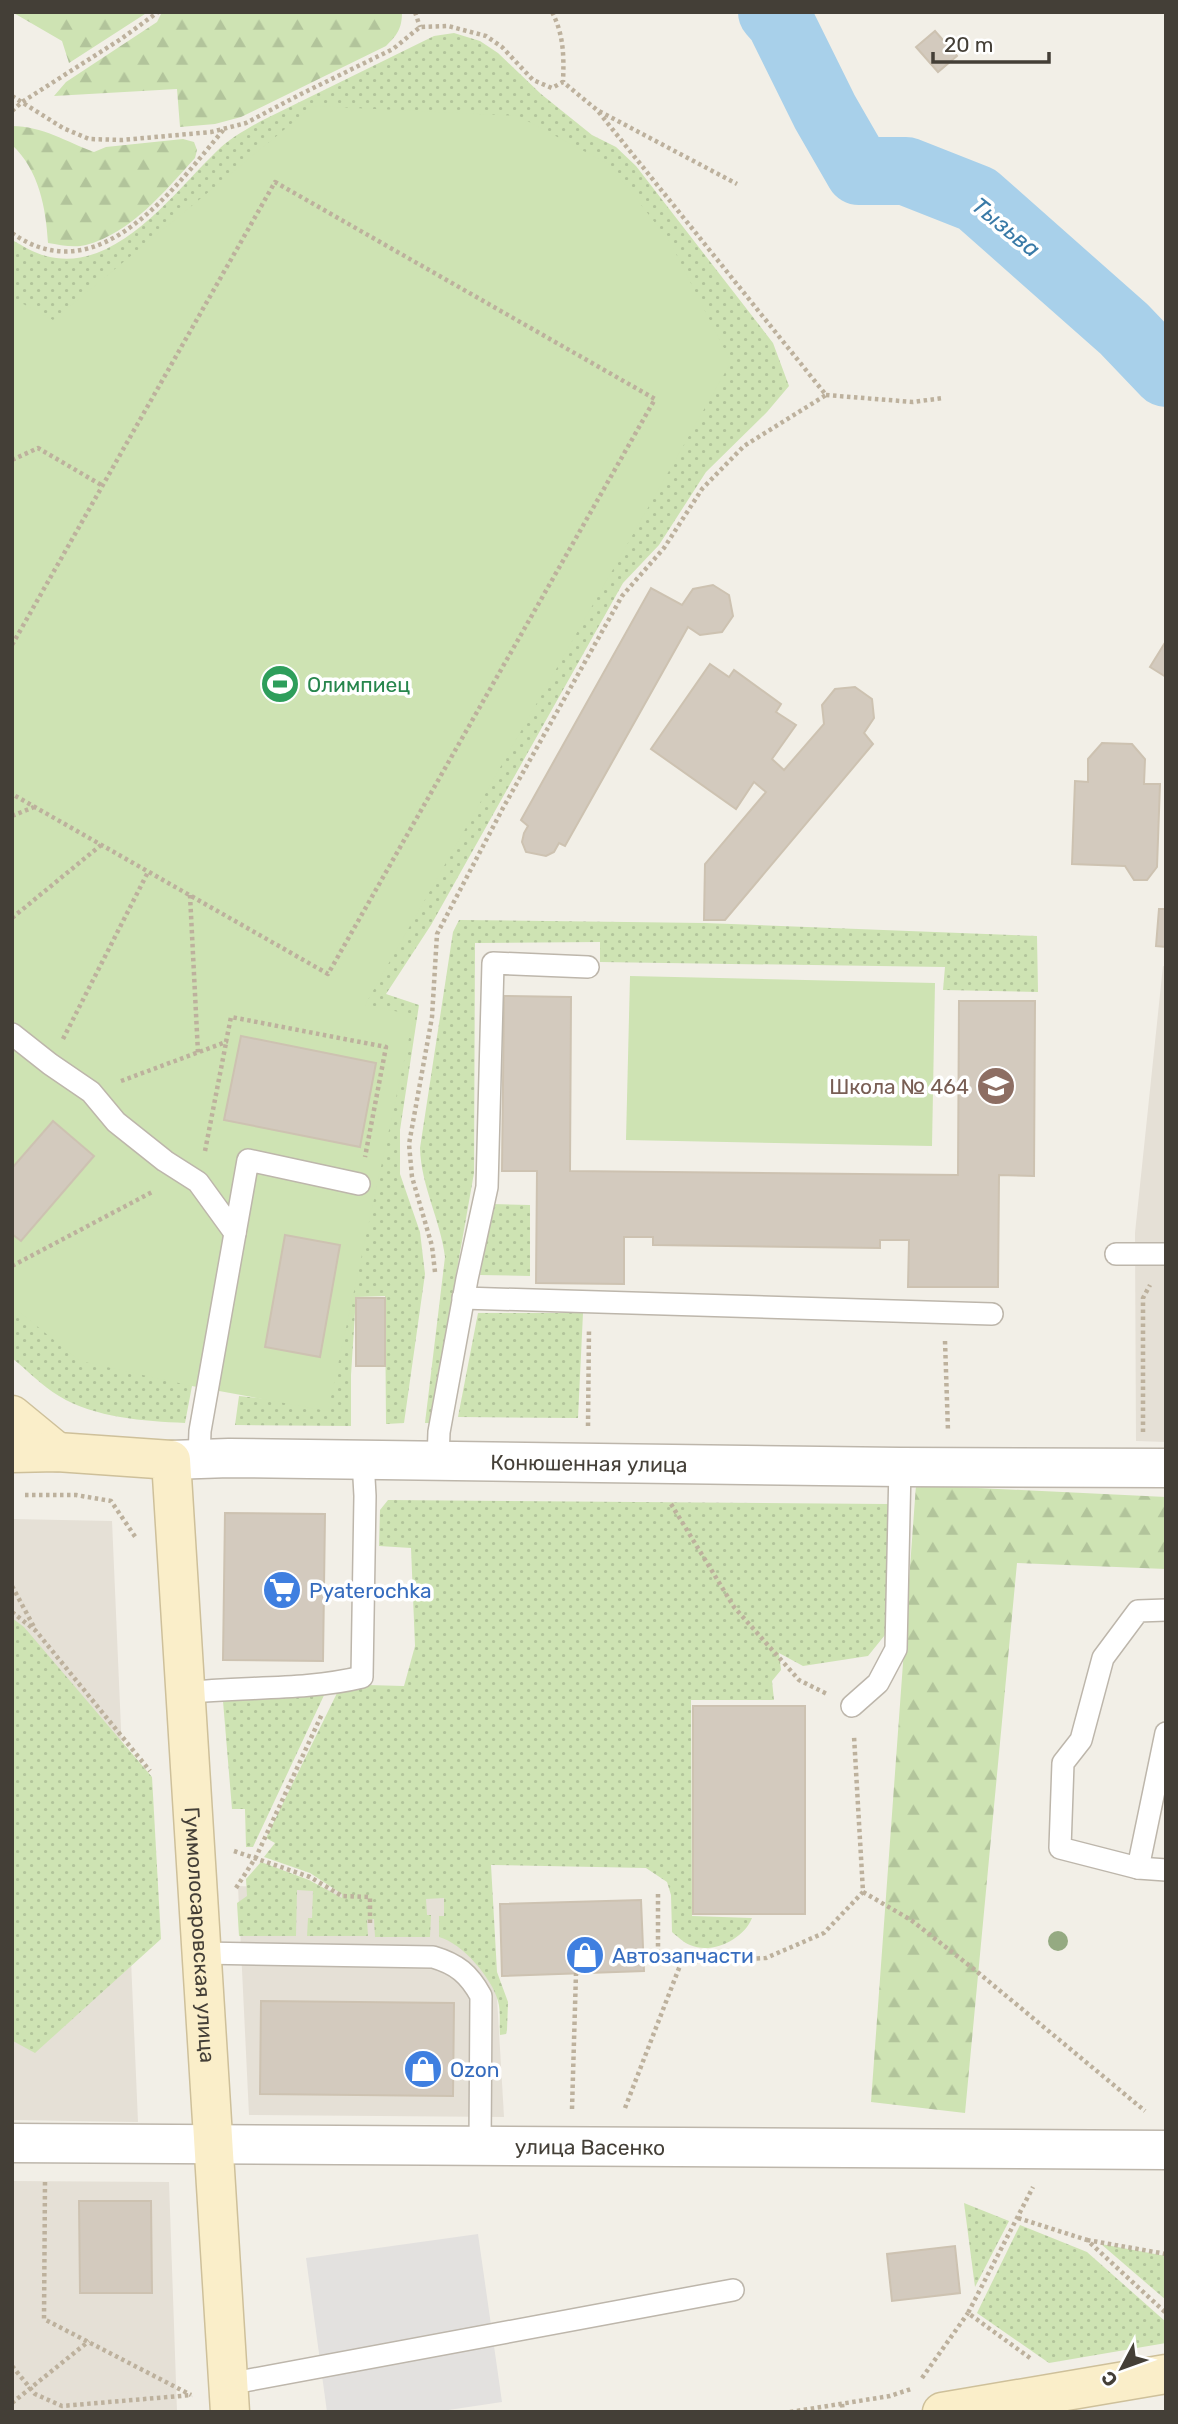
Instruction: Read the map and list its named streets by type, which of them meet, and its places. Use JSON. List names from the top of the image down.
{
  "streets": {
    "street": ["Конюшенная улица", "Гуммолосаровская улица", "улица Васенко"]
  },
  "crossings": [
    ["Конюшенная улица", "Гуммолосаровская улица"],
    ["Гуммолосаровская улица", "улица Васенко"]
  ],
  "water": ["Тызьва"],
  "places": {
    "sports": ["Олимпиец"],
    "school or university": ["Школа № 464"],
    "supermarket": ["Pyaterochka"],
    "shop": ["Автозапчасти", "Ozon"]
  },
  "scale_bar": "20 m",
  "north": "bottom left"
}
